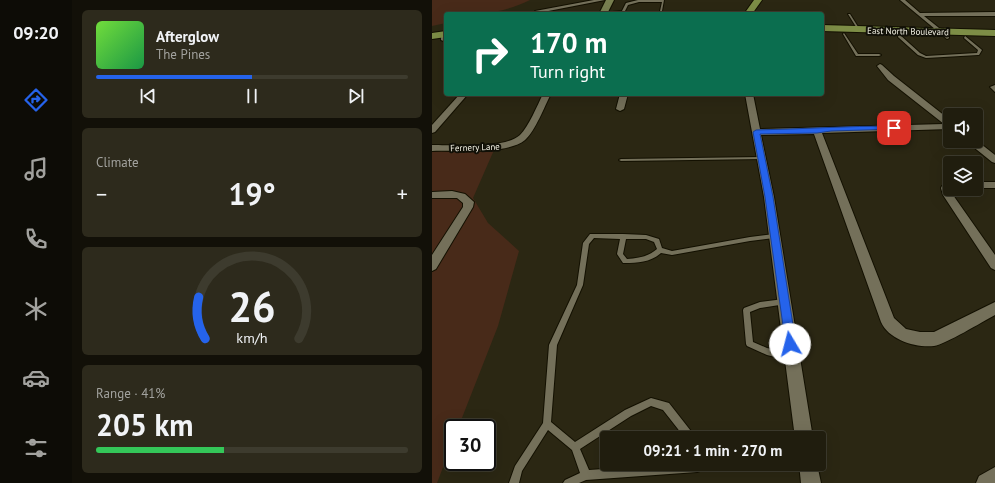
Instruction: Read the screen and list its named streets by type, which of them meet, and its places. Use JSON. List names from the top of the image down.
{
  "streets": {
    "main road": ["East North Boulevard"],
    "street": ["Fernery Lane"]
  },
  "page": {
    "tabs": "09:20",
    "turn": ["170 m", "Turn right"],
    "song": ["Afterglow", "The Pines"],
    "tile": [
      "Climate",
      ["Range · 41%", "205 km"]
    ],
    "heat": ["−", "19°", "+"],
    "limit": "30",
    "trip": "09:21 · 1 min · 270 m",
    "gauge": ["26", "km/h"]
  }
}
